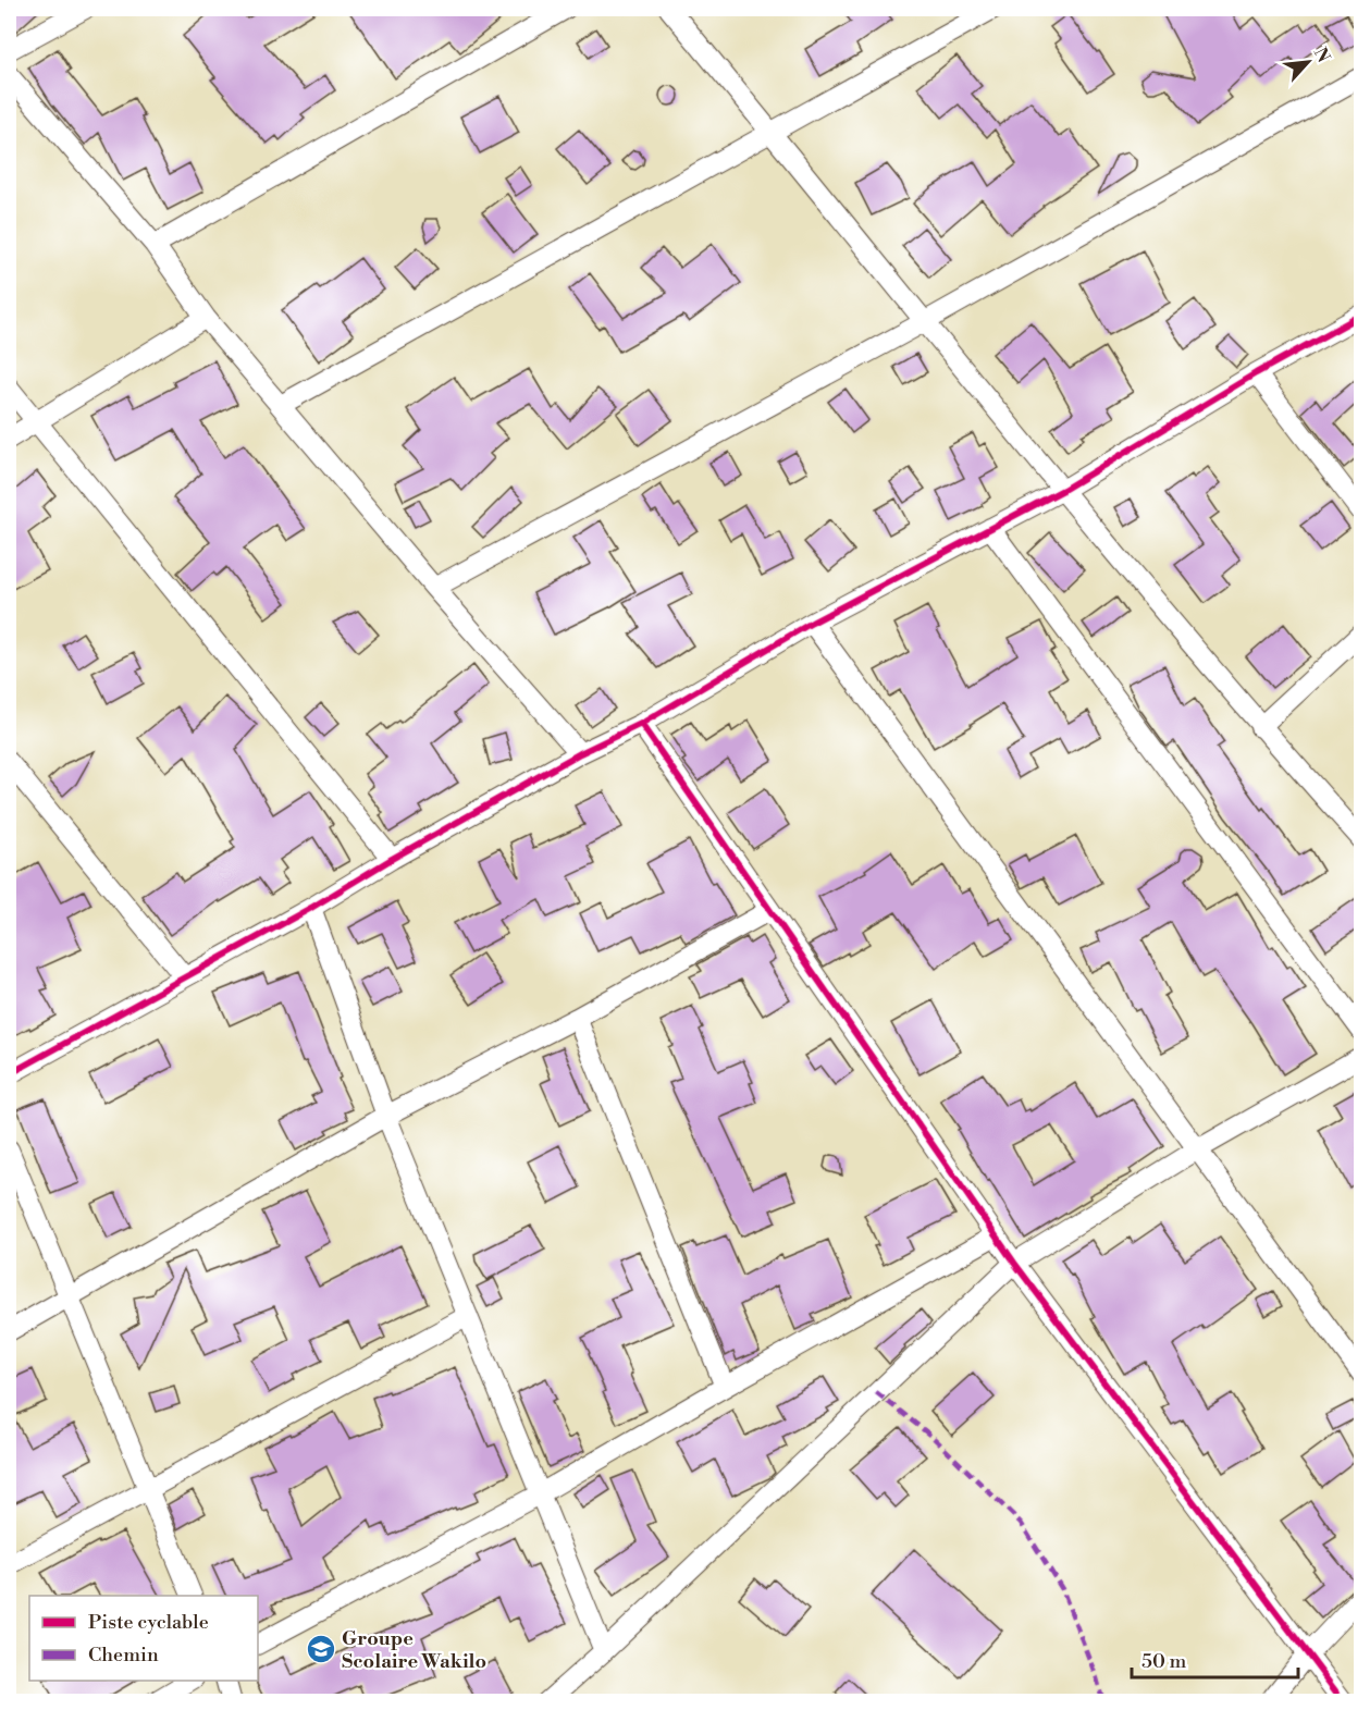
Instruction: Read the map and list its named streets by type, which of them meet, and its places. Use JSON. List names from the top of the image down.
{
  "places": {
    "school or university": ["Groupe Scolaire Wakilo"]
  },
  "legend": ["Piste cyclable", "Chemin"],
  "scale_bar": "50 m",
  "north": "top right"
}
